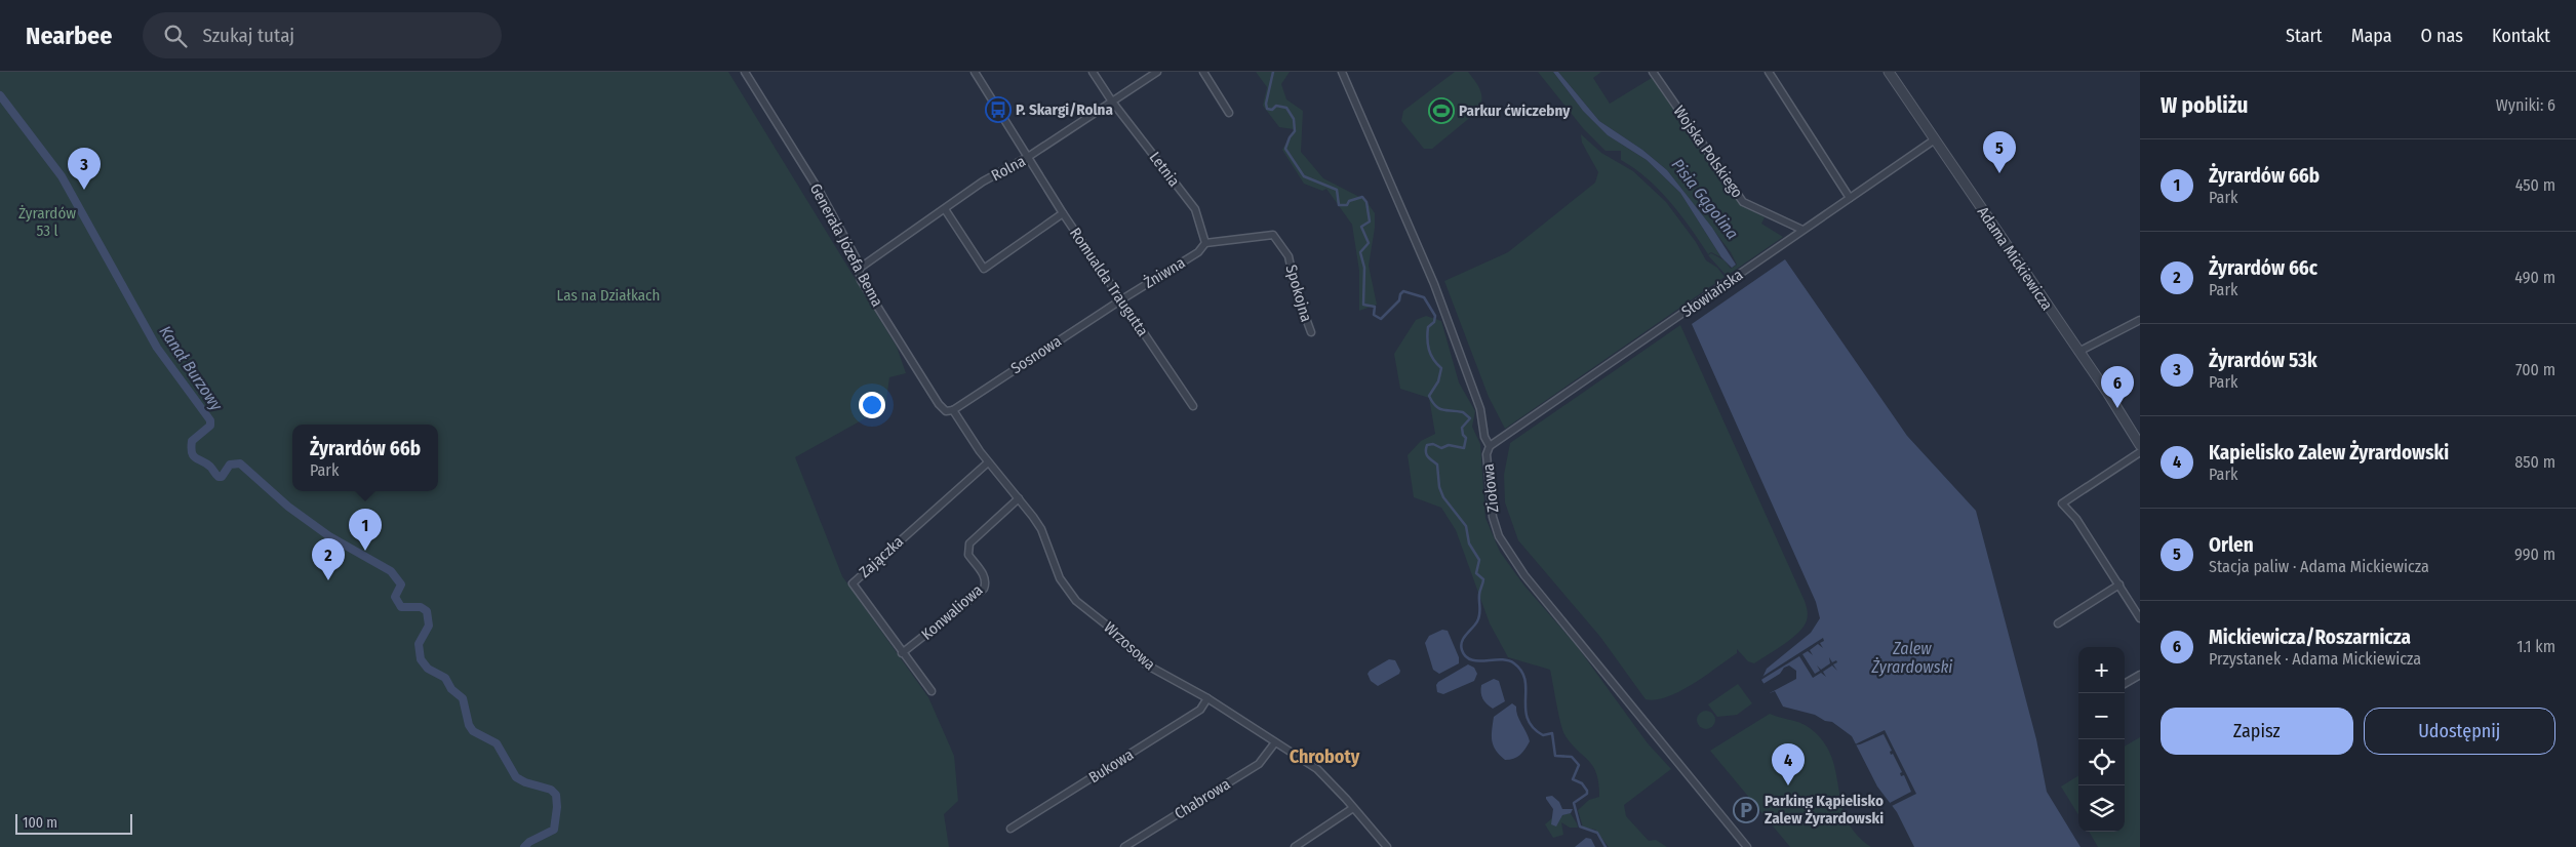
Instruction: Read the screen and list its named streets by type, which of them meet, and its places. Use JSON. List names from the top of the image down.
{
  "streets": {
    "street": [
      "Wojska Polskiego",
      "Rolna",
      "Letnia",
      "Generała Józefa Bema",
      "Adama Mickiewicza",
      "Żniwna",
      "Romualda Traugutta",
      "Spokojna",
      "Słowiańska",
      "Sosnowa",
      "Ziołowa",
      "Zajączka",
      "Konwaliowa",
      "Wrzosowa",
      "Bukowa",
      "Chabrowa"
    ]
  },
  "crossings": [
    ["Wojska Polskiego", "Słowiańska"],
    ["Rolna", "Letnia"],
    ["Rolna", "Generała Józefa Bema"],
    ["Rolna", "Romualda Traugutta"],
    ["Letnia", "Żniwna"],
    ["Letnia", "Spokojna"],
    ["Generała Józefa Bema", "Sosnowa"],
    ["Generała Józefa Bema", "Wrzosowa"],
    ["Adama Mickiewicza", "Słowiańska"],
    ["Żniwna", "Romualda Traugutta"],
    ["Żniwna", "Spokojna"],
    ["Żniwna", "Sosnowa"],
    ["Romualda Traugutta", "Sosnowa"],
    ["Słowiańska", "Ziołowa"],
    ["Sosnowa", "Wrzosowa"],
    ["Zajączka", "Konwaliowa"],
    ["Zajączka", "Wrzosowa"],
    ["Konwaliowa", "Wrzosowa"],
    ["Wrzosowa", "Bukowa"],
    ["Wrzosowa", "Chabrowa"]
  ],
  "districts": ["Chroboty"],
  "water": ["Pisia Gągolina", "Kanał Burzowy", "Zalew Żyrardowski"],
  "parks": ["Żyrardów 53 l", "Las na Działkach"],
  "places": {
    "bus stop": ["P. Skargi/Rolna"],
    "sports": ["Parkur ćwiczebny"],
    "parking": ["Parking Kąpielisko Zalew Żyrardowski"]
  },
  "scale_bar": "100 m",
  "page": {
    "header": "Nearbee",
    "search": "Szukaj tutaj",
    "nav": [
      "Start",
      "Mapa",
      "O nas",
      "Kontakt"
    ],
    "heading": ["W pobliżu", "Wyniki: 6"],
    "pins": [
      "5",
      "3",
      "6",
      "1",
      "2",
      "4"
    ],
    "list": [
      {
        "mark": "1",
        "name": "Żyrardów 66b",
        "note": "Park",
        "value": "450 m"
      },
      {
        "mark": "2",
        "name": "Żyrardów 66c",
        "note": "Park",
        "value": "490 m"
      },
      {
        "mark": "3",
        "name": "Żyrardów 53k",
        "note": "Park",
        "value": "700 m"
      },
      {
        "mark": "4",
        "name": "Kapielisko Zalew Żyrardowski",
        "note": "Park",
        "value": "850 m"
      },
      {
        "mark": "5",
        "name": "Orlen",
        "note": "Stacja paliw · Adama Mickiewicza",
        "value": "990 m"
      },
      {
        "mark": "6",
        "name": "Mickiewicza/Roszarnicza",
        "note": "Przystanek · Adama Mickiewicza",
        "value": "1.1 km"
      }
    ],
    "popup": ["Żyrardów 66b", "Park"],
    "map_buttons": ["+", "−"],
    "buttons": ["Zapisz", "Udostępnij"],
    "scale": "100 m"
  }
}
